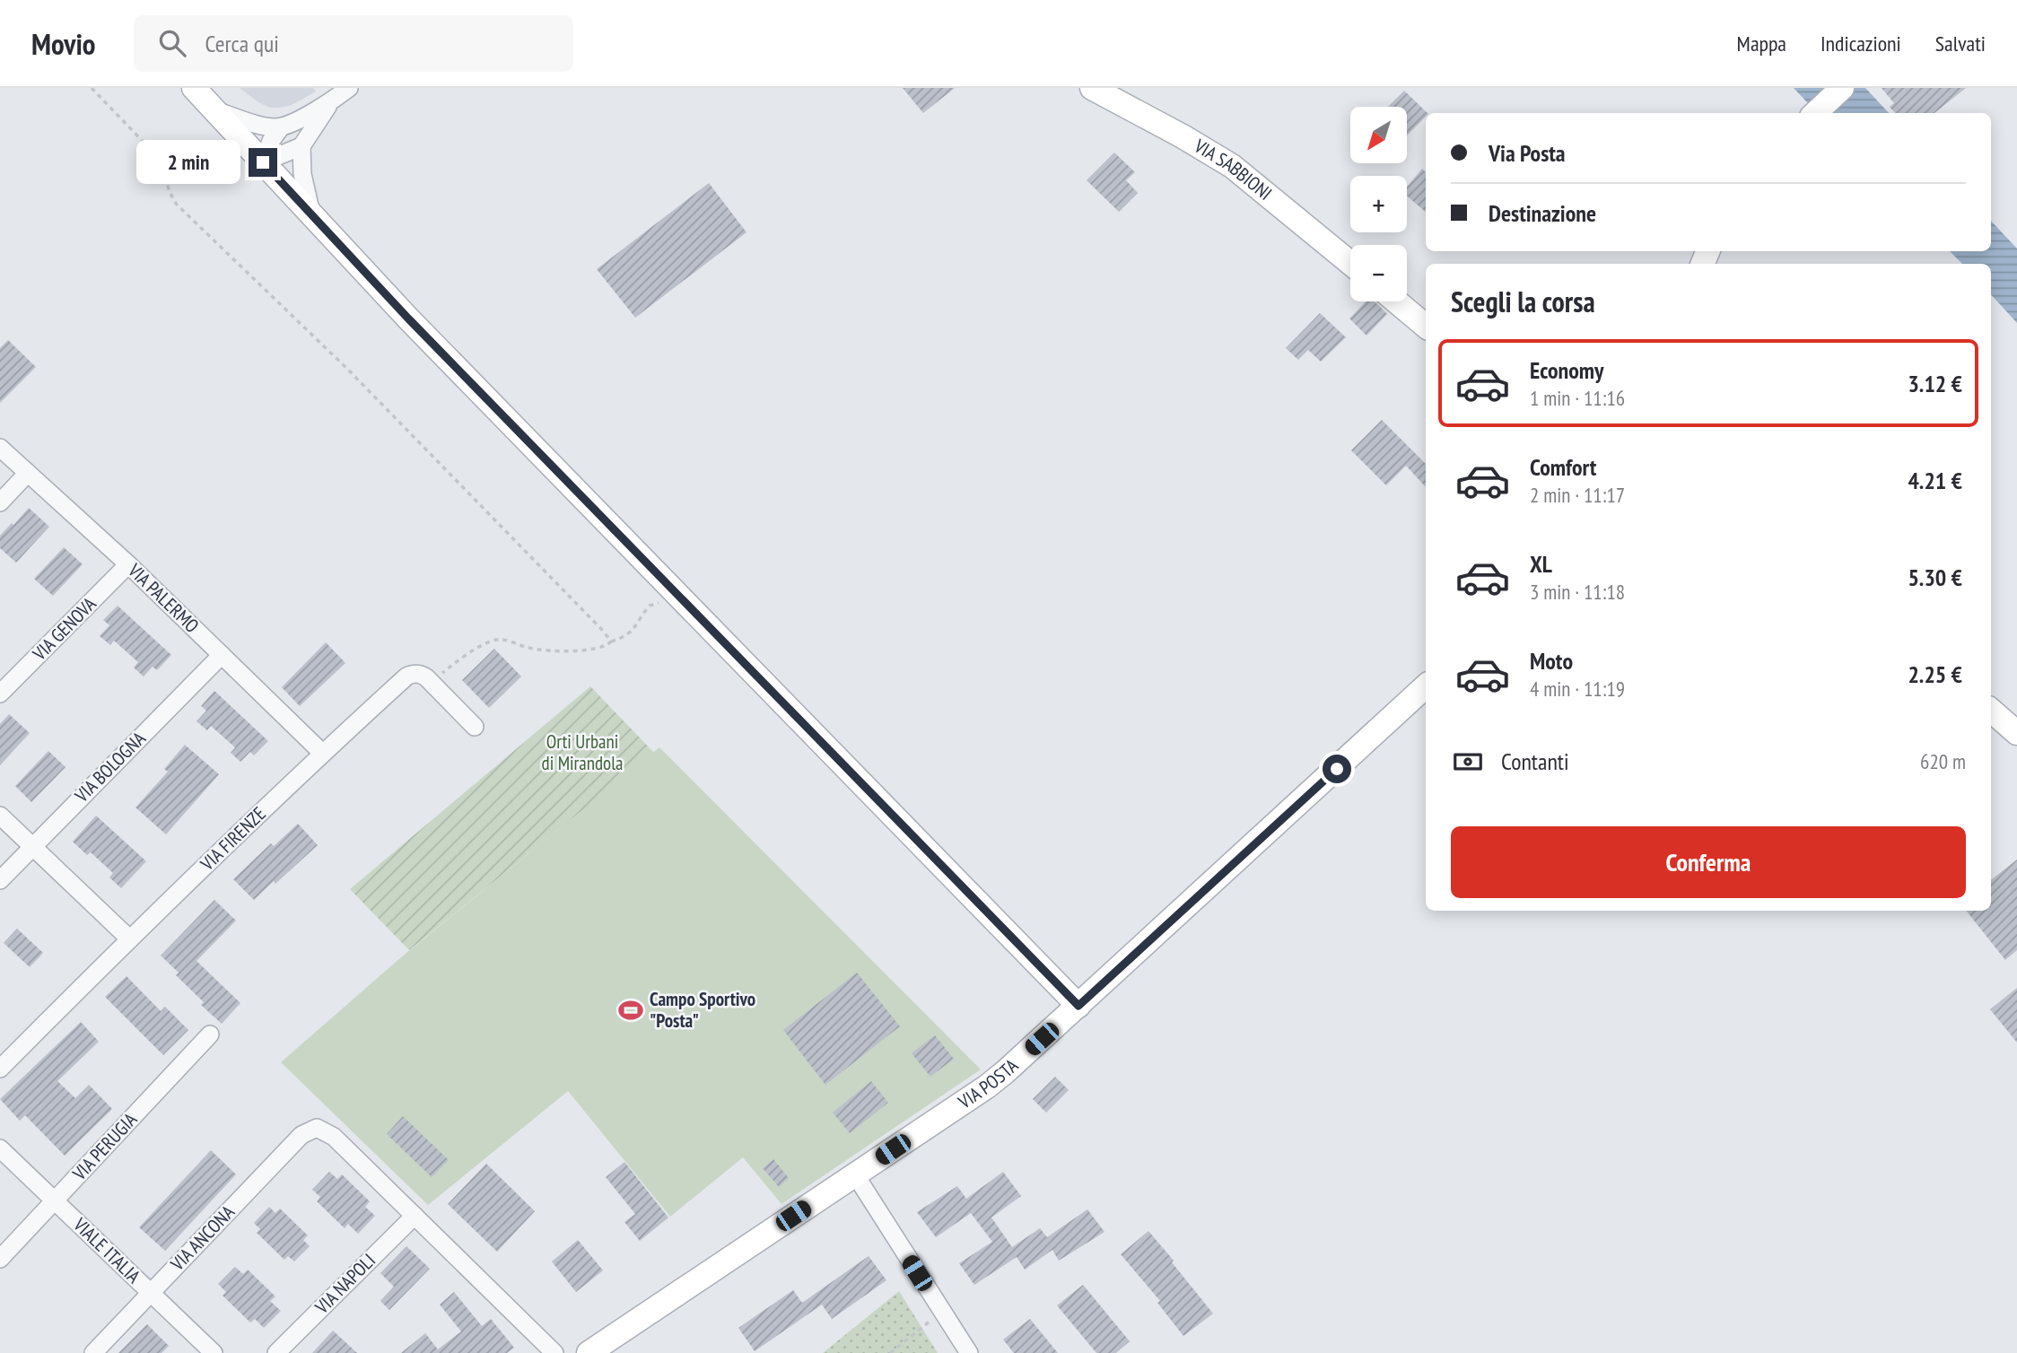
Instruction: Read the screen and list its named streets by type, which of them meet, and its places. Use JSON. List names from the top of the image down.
{
  "streets": {
    "street": [
      "VIA SABBIONI",
      "VIA PALERMO",
      "VIA GENOVA",
      "VIA BOLOGNA",
      "VIA FIRENZE",
      "VIA POSTA",
      "VIA PERUGIA",
      "VIA ANCONA",
      "VIALE ITALIA",
      "VIA NAPOLI"
    ]
  },
  "crossings": [
    ["VIA PALERMO", "VIA GENOVA"],
    ["VIA PALERMO", "VIA BOLOGNA"],
    ["VIA PALERMO", "VIA FIRENZE"],
    ["VIA PERUGIA", "VIALE ITALIA"],
    ["VIA ANCONA", "VIALE ITALIA"],
    ["VIA ANCONA", "VIA NAPOLI"]
  ],
  "parks": ["Orti Urbani di Mirandola"],
  "places": {
    "sports": ["Campo Sportivo \"Posta\""]
  },
  "north": "bottom left",
  "page": {
    "header": "Movio",
    "search": "Cerca qui",
    "nav": ["Mappa", "Indicazioni", "Salvati"],
    "map_buttons": ["+", "−"],
    "banner": ["Via Posta", "Destinazione"],
    "bubble": "2 min",
    "heading": "Scegli la corsa",
    "list": [
      {
        "name": "Economy",
        "note": "1 min · 11:16",
        "value": "3.12 €"
      },
      {
        "name": "Comfort",
        "note": "2 min · 11:17",
        "value": "4.21 €"
      },
      {
        "name": "XL",
        "note": "3 min · 11:18",
        "value": "5.30 €"
      },
      {
        "name": "Moto",
        "note": "4 min · 11:19",
        "value": "2.25 €"
      }
    ],
    "pay": ["Contanti", "620 m"],
    "buttons": "Conferma"
  }
}
